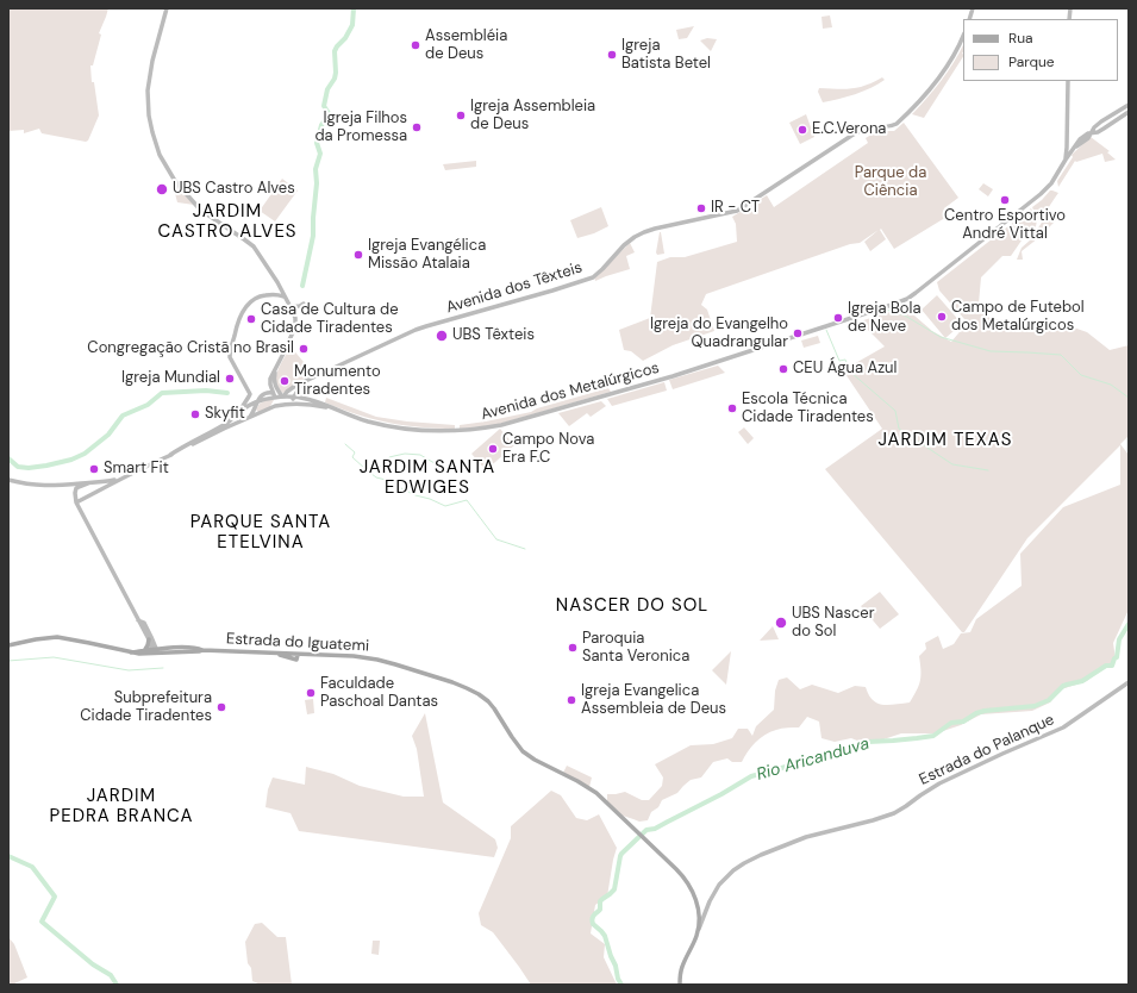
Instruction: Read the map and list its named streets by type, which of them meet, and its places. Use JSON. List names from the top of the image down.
{
  "streets": {
    "main road": [
      "Avenida dos Têxteis",
      "Avenida dos Metalúrgicos",
      "Estrada do Iguatemi",
      "Estrada do Palanque"
    ]
  },
  "crossings": [
    ["Avenida dos Têxteis", "Avenida dos Metalúrgicos"],
    ["Estrada do Iguatemi", "Estrada do Palanque"]
  ],
  "districts": [
    "JARDIM CASTRO ALVES",
    "JARDIM TEXAS",
    "JARDIM SANTA EDWIGES",
    "PARQUE SANTA ETELVINA",
    "NASCER DO SOL",
    "JARDIM PEDRA BRANCA"
  ],
  "water": ["Rio Aricanduva"],
  "parks": ["Parque da Ciência"],
  "places": [
    "Assembléia de Deus",
    "Igreja Batista Betel",
    "Igreja Assembleia de Deus",
    "Igreja Filhos da Promessa",
    "E.C.Verona",
    "UBS Castro Alves",
    "Centro Esportivo André Vittal",
    "IR - CT",
    "Igreja Evangélica Missão Atalaia",
    "Campo de Futebol dos Metalúrgicos",
    "Igreja Bola de Neve",
    "Casa de Cultura de Cidade Tiradentes",
    "Igreja do Evangelho Quadrangular",
    "UBS Têxteis",
    "Congregação Cristã no Brasil",
    "CEU Água Azul",
    "Igreja Mundial",
    "Monumento Tiradentes",
    "Escola Técnica Cidade Tiradentes",
    "Skyfit",
    "Campo Nova Era F.C",
    "Smart Fit",
    "UBS Nascer do Sol",
    "Paroquia Santa Veronica",
    "Faculdade Paschoal Dantas",
    "Igreja Evangelica Assembleia de Deus",
    "Subprefeitura Cidade Tiradentes"
  ],
  "legend": ["Rua", "Parque"]
}
